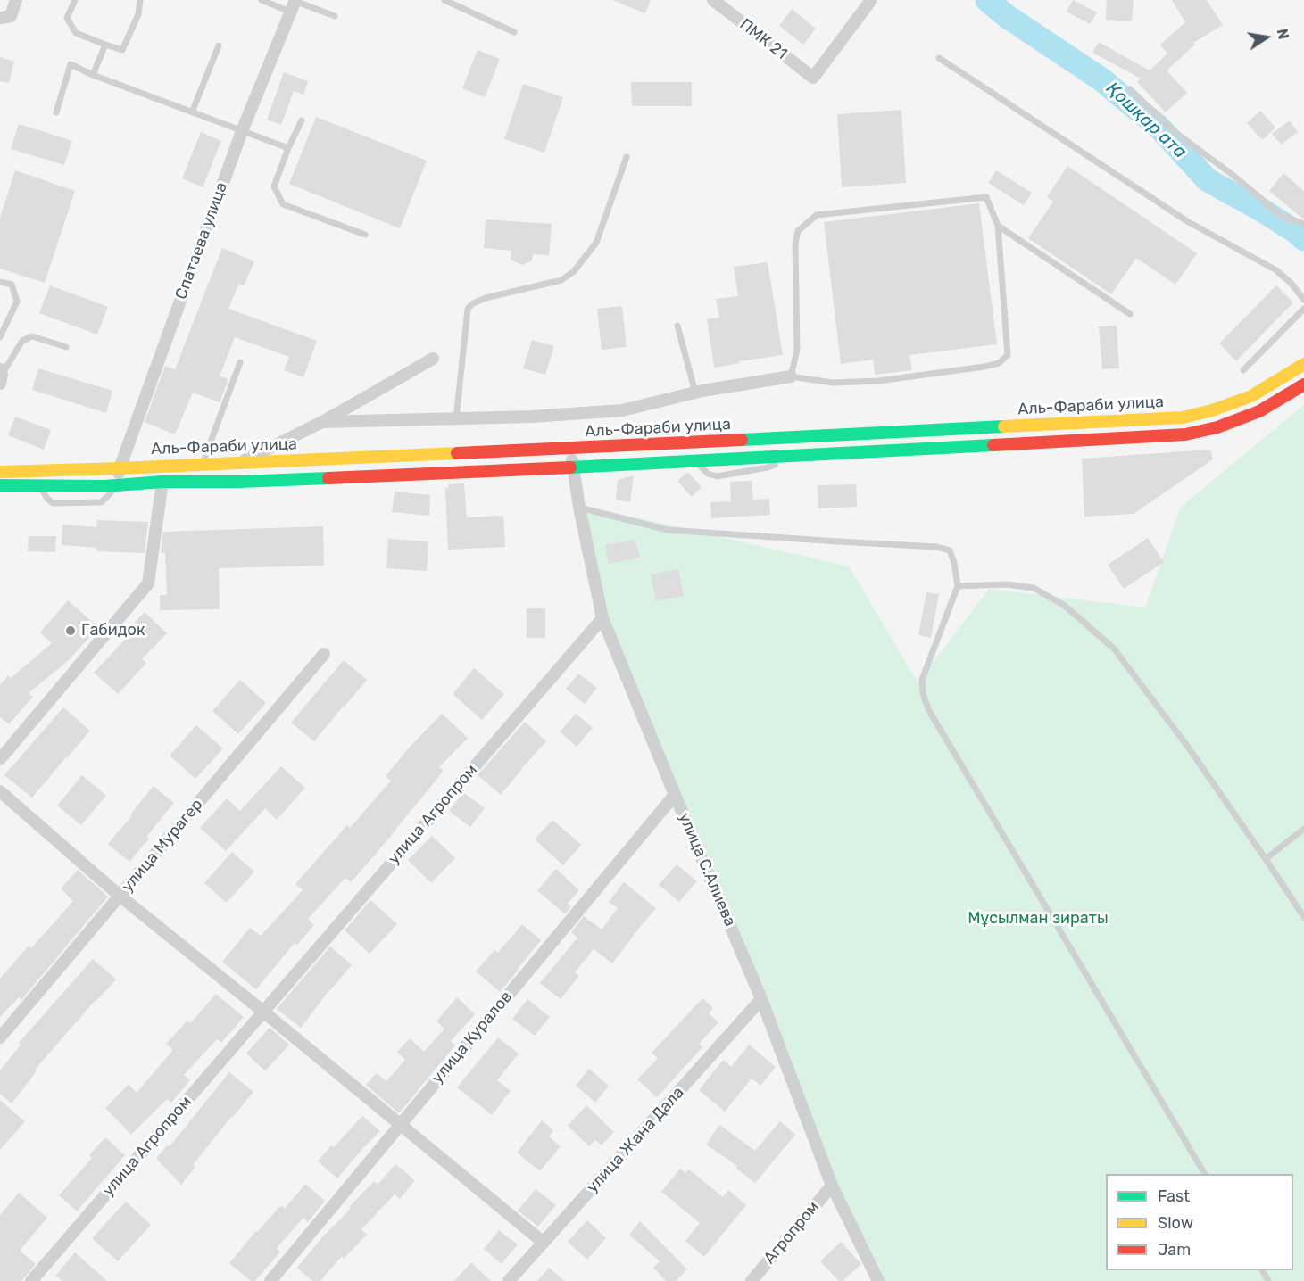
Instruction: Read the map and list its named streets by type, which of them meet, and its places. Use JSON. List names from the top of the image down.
{
  "streets": {
    "main road": ["Аль-Фараби улица"],
    "street": [
      "ПМК 21",
      "Спатаева улица",
      "улица Агропром",
      "улица Мурагер",
      "улица С.Алиева",
      "улица Куралов",
      "улица Жана Дала",
      "Агропром"
    ]
  },
  "crossings": [
    ["Спатаева улица", "Аль-Фараби улица"],
    ["Аль-Фараби улица", "улица С.Алиева"],
    ["улица Агропром", "улица С.Алиева"],
    ["улица С.Алиева", "улица Куралов"],
    ["улица С.Алиева", "улица Жана Дала"],
    ["улица С.Алиева", "Агропром"]
  ],
  "water": ["Қошқар ата"],
  "parks": ["Мұсылман зираты"],
  "places": ["Габидок"],
  "legend": ["Fast", "Slow", "Jam"],
  "north": "right"
}
